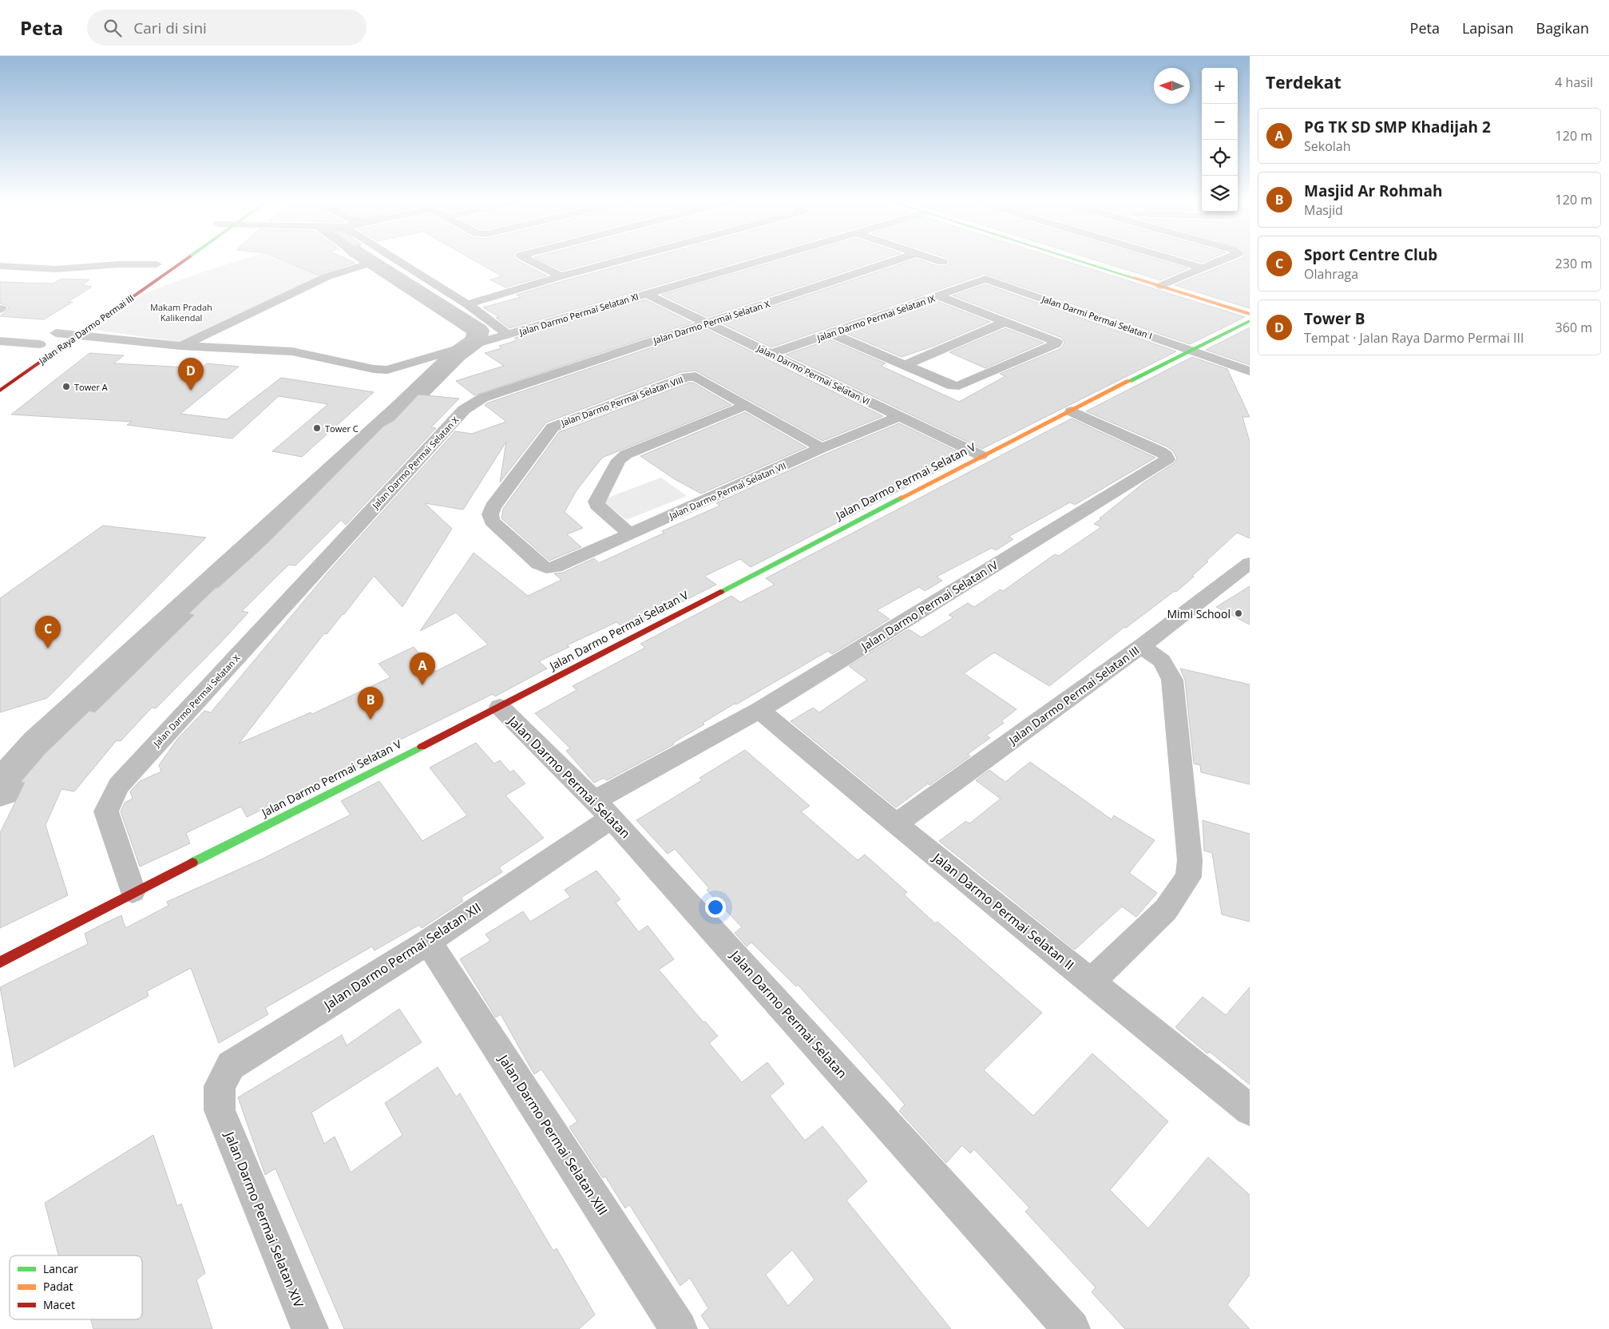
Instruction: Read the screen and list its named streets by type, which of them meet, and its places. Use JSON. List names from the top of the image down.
{
  "streets": {
    "street": [
      "Jalan Darmo Permai Selatan XI",
      "Jalan Darmi Permai Selatan I",
      "Jalan Darmo Permai Selatan IX",
      "Jalan Darmo Permai Selatan X",
      "Jalan Raya Darmo Permai III",
      "Jalan Darmo Permai Selatan VI",
      "Jalan Darmo Permai Selatan VIII",
      "Jalan Darmo Permai Selatan V",
      "Jalan Darmo Permai Selatan VII",
      "Jalan Darmo Permai Selatan IV",
      "Jalan Darmo Permai Selatan III",
      "Jalan Darmo Permai Selatan",
      "Jalan Darmo Permai Selatan II",
      "Jalan Darmo Permai Selatan XII",
      "Jalan Darmo Permai Selatan XIII",
      "Jalan Darmo Permai Selatan XIV"
    ]
  },
  "crossings": [
    ["Jalan Darmo Permai Selatan XI", "Jalan Raya Darmo Permai III"],
    ["Jalan Darmo Permai Selatan XI", "Jalan Darmo Permai Selatan VI"],
    ["Jalan Darmi Permai Selatan I", "Jalan Darmo Permai Selatan IX"],
    ["Jalan Darmi Permai Selatan I", "Jalan Darmo Permai Selatan V"],
    ["Jalan Darmo Permai Selatan IX", "Jalan Darmo Permai Selatan VI"],
    ["Jalan Darmo Permai Selatan X", "Jalan Darmo Permai Selatan VI"],
    ["Jalan Darmo Permai Selatan X", "Jalan Darmo Permai Selatan V"],
    ["Jalan Darmo Permai Selatan VI", "Jalan Darmo Permai Selatan V"],
    ["Jalan Darmo Permai Selatan VI", "Jalan Darmo Permai Selatan VII"],
    ["Jalan Darmo Permai Selatan VIII", "Jalan Darmo Permai Selatan VII"],
    ["Jalan Darmo Permai Selatan V", "Jalan Darmo Permai Selatan IV"],
    ["Jalan Darmo Permai Selatan V", "Jalan Darmo Permai Selatan"],
    ["Jalan Darmo Permai Selatan IV", "Jalan Darmo Permai Selatan"],
    ["Jalan Darmo Permai Selatan IV", "Jalan Darmo Permai Selatan II"],
    ["Jalan Darmo Permai Selatan IV", "Jalan Darmo Permai Selatan XII"],
    ["Jalan Darmo Permai Selatan III", "Jalan Darmo Permai Selatan II"],
    ["Jalan Darmo Permai Selatan", "Jalan Darmo Permai Selatan XII"],
    ["Jalan Darmo Permai Selatan XII", "Jalan Darmo Permai Selatan XIII"],
    ["Jalan Darmo Permai Selatan XII", "Jalan Darmo Permai Selatan XIV"]
  ],
  "parks": ["Makam Pradah Kalikendal"],
  "places": ["Tower A", "Tower C", "Mimi School"],
  "legend": ["Lancar", "Padat", "Macet"],
  "north": "left",
  "page": {
    "header": "Peta",
    "search": "Cari di sini",
    "nav": ["Peta", "Lapisan", "Bagikan"],
    "heading": ["Terdekat", "4 hasil"],
    "map_buttons": ["+", "−"],
    "list": [
      {
        "mark": "A",
        "name": "PG TK SD SMP Khadijah 2",
        "note": "Sekolah",
        "value": "120 m"
      },
      {
        "mark": "B",
        "name": "Masjid Ar Rohmah",
        "note": "Masjid",
        "value": "120 m"
      },
      {
        "mark": "C",
        "name": "Sport Centre Club",
        "note": "Olahraga",
        "value": "230 m"
      },
      {
        "mark": "D",
        "name": "Tower B",
        "note": "Tempat · Jalan Raya Darmo Permai III",
        "value": "360 m"
      }
    ],
    "pins": [
      "D",
      "C",
      "A",
      "B"
    ]
  }
}
